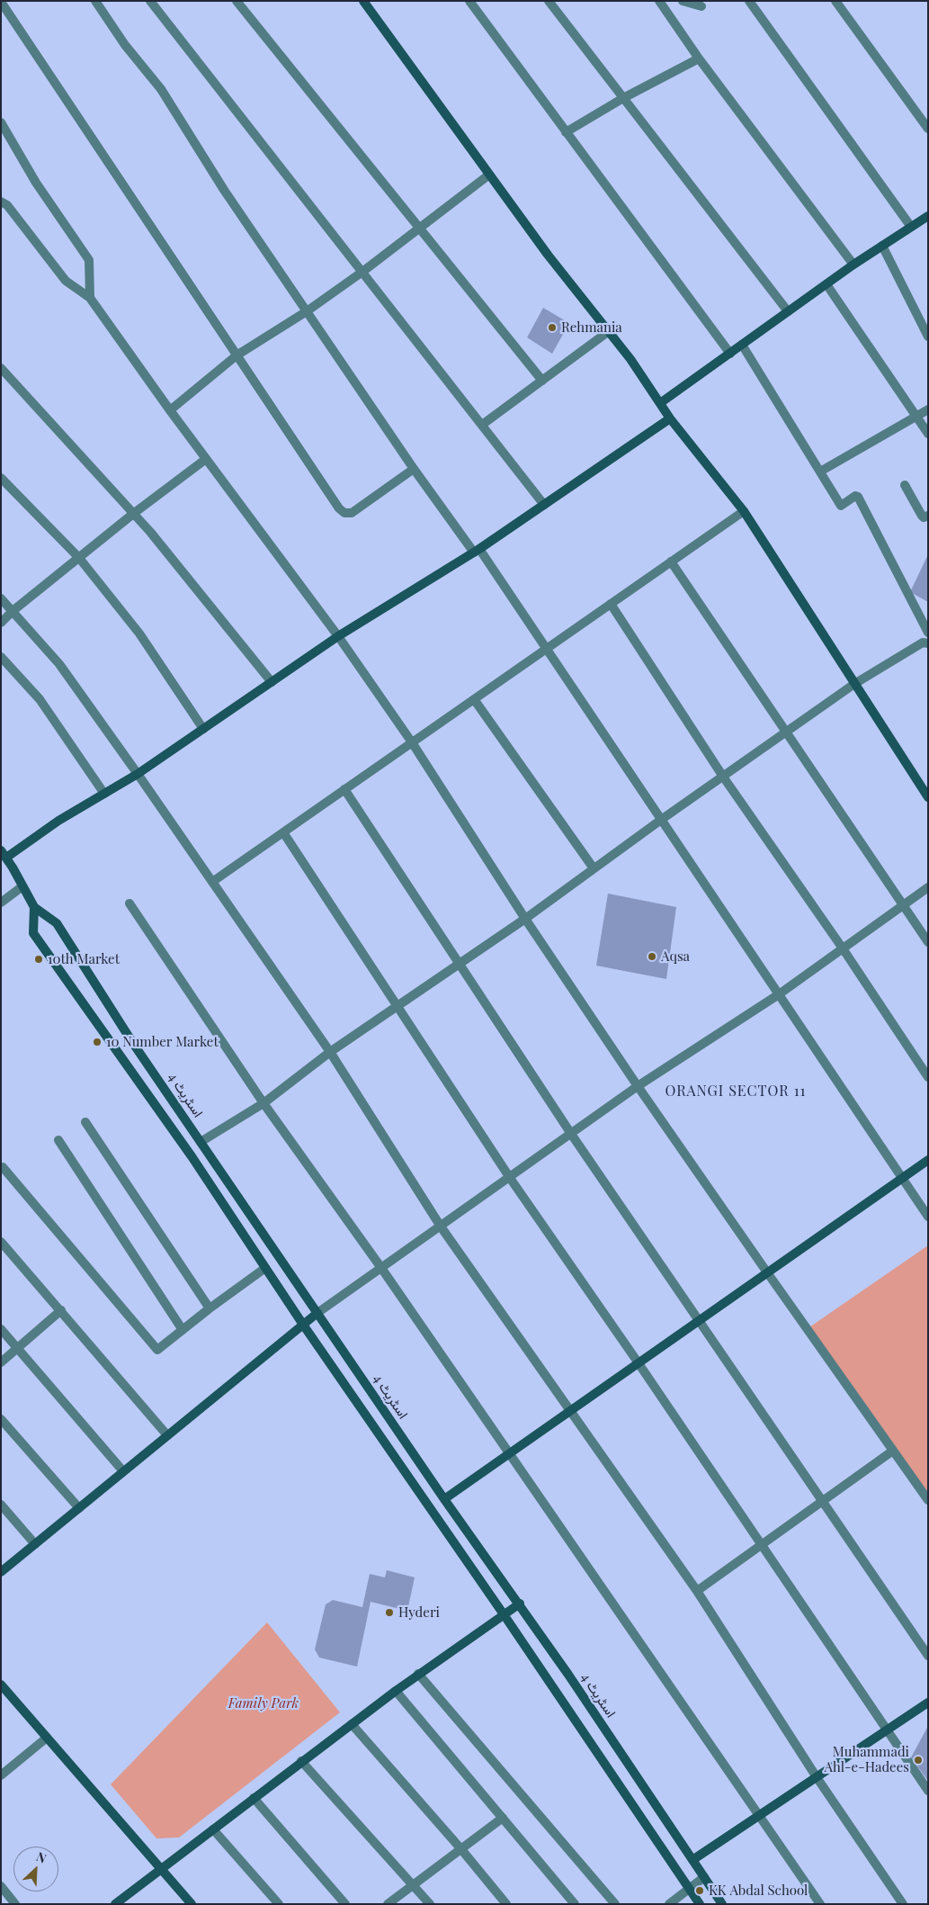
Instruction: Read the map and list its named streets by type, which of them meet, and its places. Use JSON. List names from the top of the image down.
{
  "streets": {
    "street": ["اسٹریٹ 4"]
  },
  "districts": ["ORANGI SECTOR 11"],
  "parks": ["Family Park"],
  "places": [
    "Rehmania",
    "Aqsa",
    "10th Market",
    "10 Number Market",
    "Hyderi",
    "Muhammadi Ahl-e-Hadees",
    "KK Abdal School"
  ],
  "north": "top right"
}
